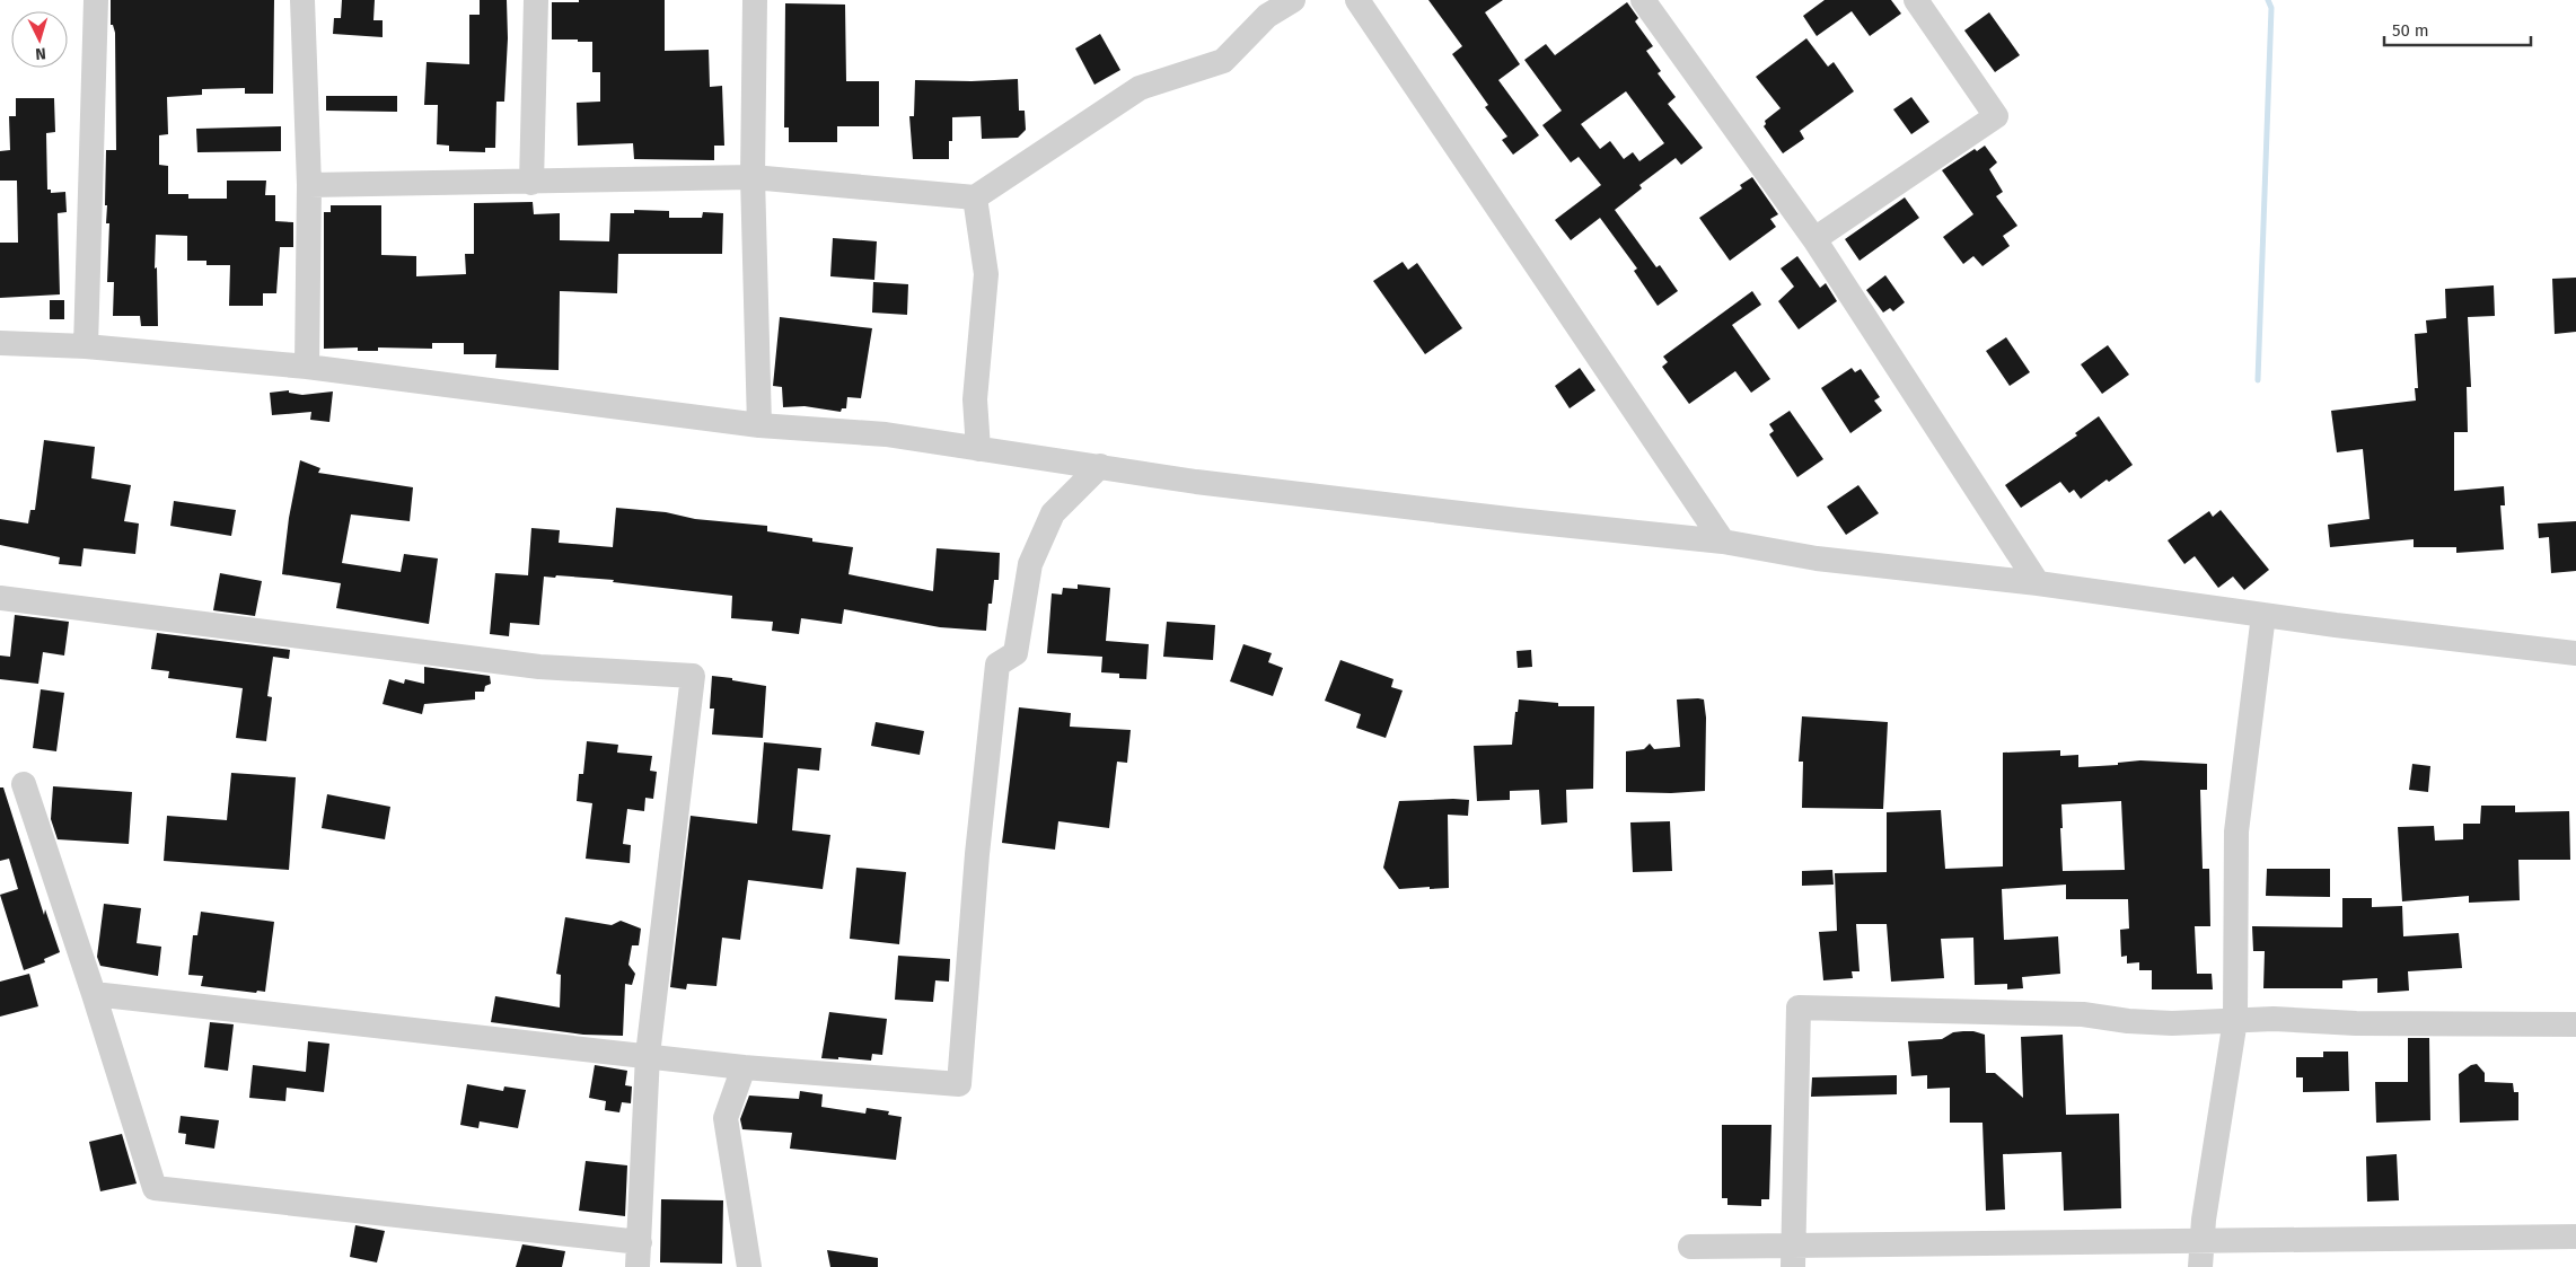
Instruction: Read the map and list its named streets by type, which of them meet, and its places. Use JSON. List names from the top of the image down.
{
  "scale_bar": "50 m",
  "north": "bottom"
}
